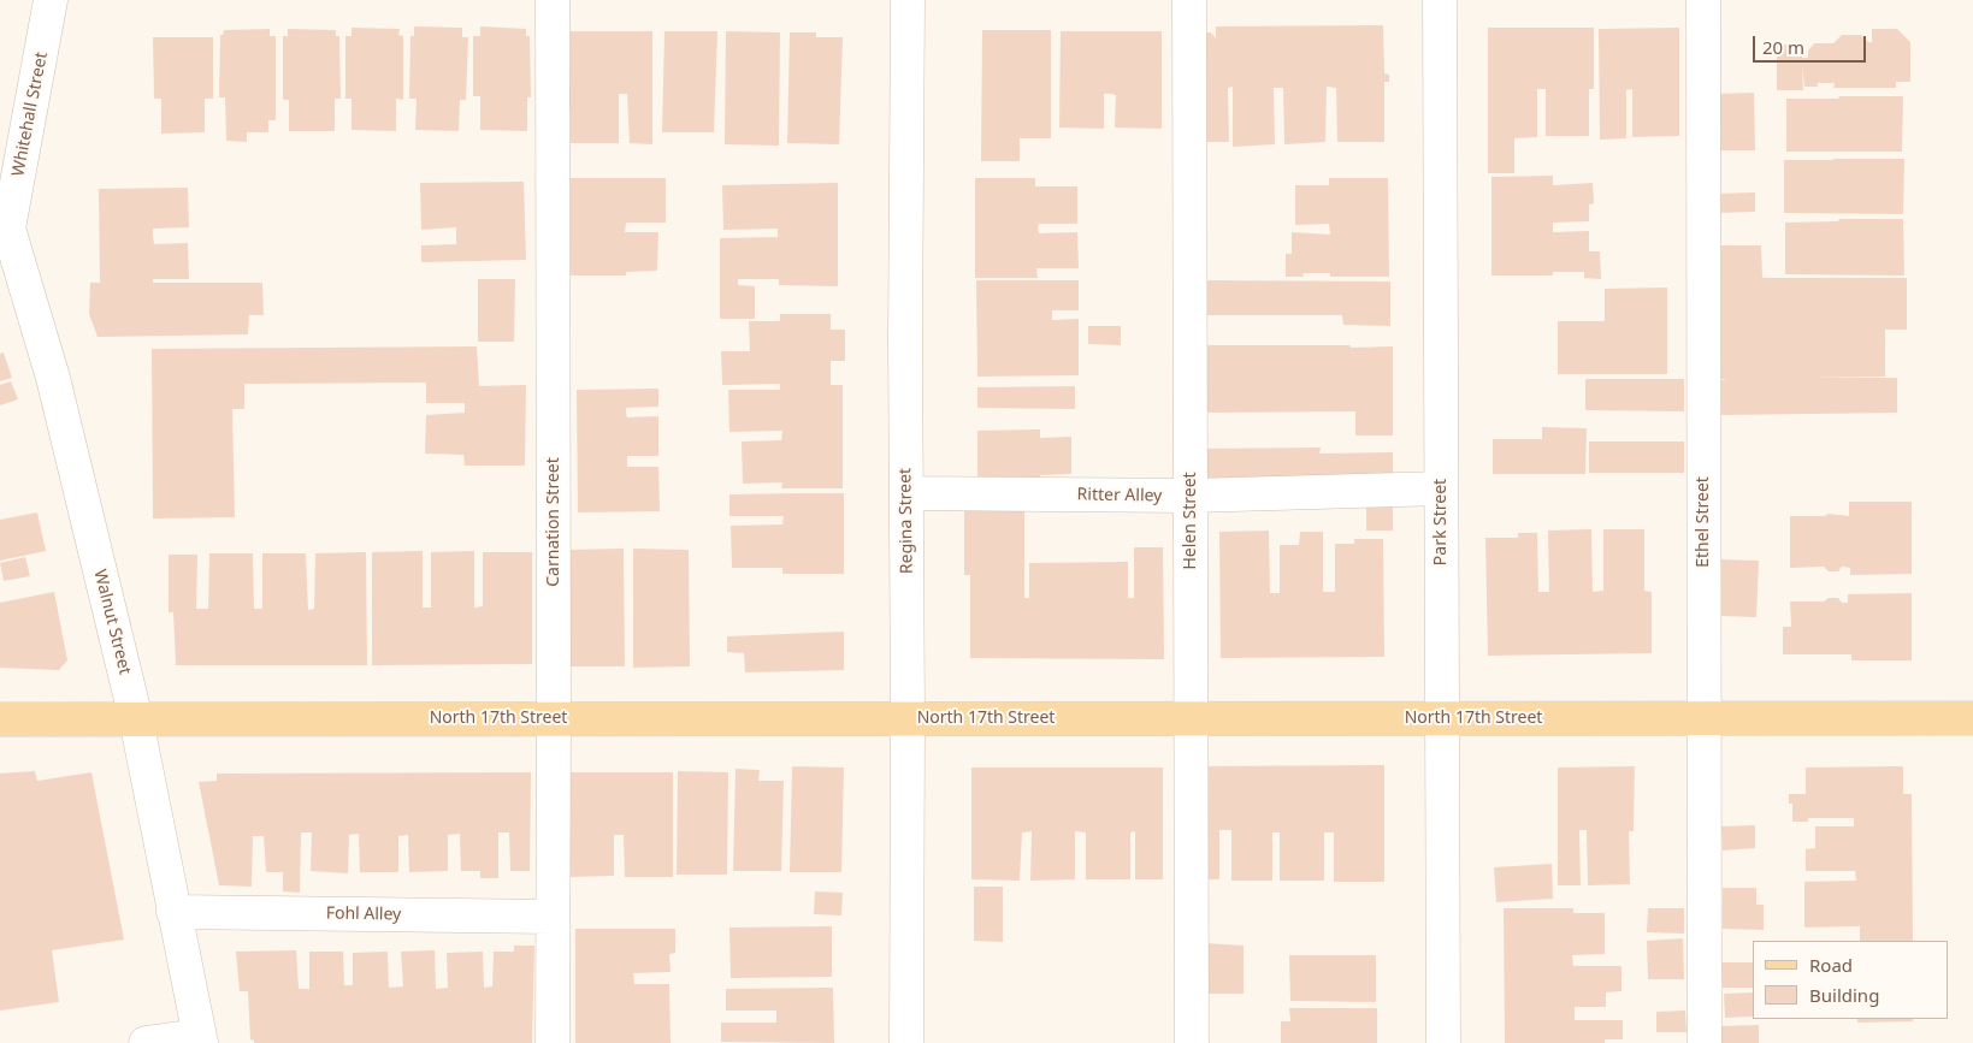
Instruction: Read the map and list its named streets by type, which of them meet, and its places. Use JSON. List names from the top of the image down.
{
  "streets": {
    "main road": ["North 17th Street"],
    "street": [
      "Whitehall Street",
      "Ritter Alley",
      "Regina Street",
      "Helen Street",
      "Carnation Street",
      "Park Street",
      "Ethel Street",
      "Walnut Street",
      "Fohl Alley"
    ]
  },
  "crossings": [
    ["Whitehall Street", "Walnut Street"],
    ["Ritter Alley", "Regina Street"],
    ["Ritter Alley", "Helen Street"],
    ["Ritter Alley", "Park Street"],
    ["Regina Street", "North 17th Street"],
    ["Helen Street", "North 17th Street"],
    ["Carnation Street", "North 17th Street"],
    ["Carnation Street", "Fohl Alley"],
    ["Park Street", "North 17th Street"],
    ["Ethel Street", "North 17th Street"],
    ["Walnut Street", "North 17th Street"],
    ["Walnut Street", "Fohl Alley"]
  ],
  "legend": ["Road", "Building"],
  "scale_bar": "20 m"
}
